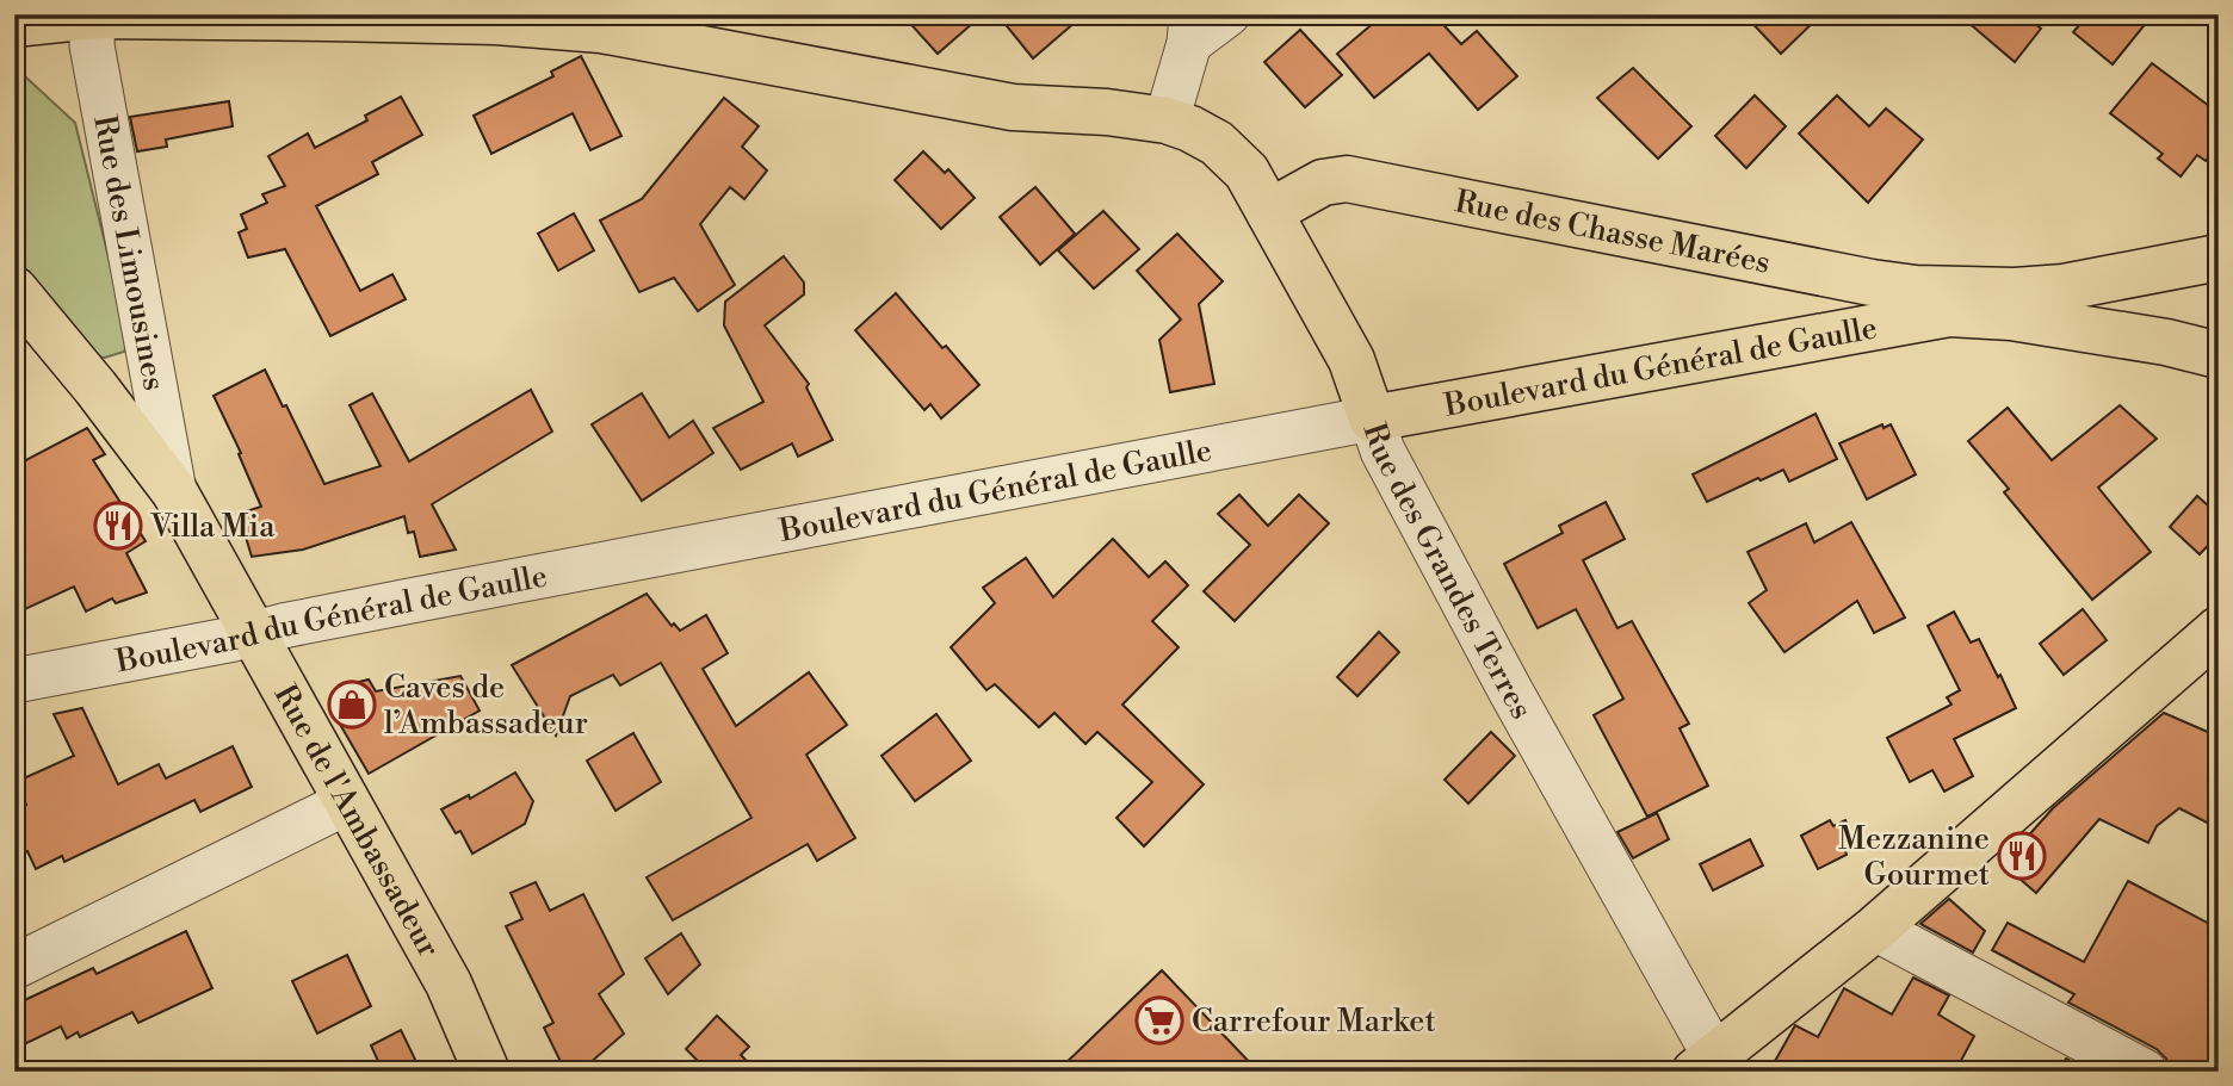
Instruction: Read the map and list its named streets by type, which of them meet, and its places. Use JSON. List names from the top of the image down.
{
  "streets": {
    "main road": [
      "Rue des Chasse Marées",
      "Boulevard du Général de Gaulle",
      "Rue des Grandes Terres",
      "Rue de l'Ambassadeur"
    ],
    "street": ["Rue des Limousines"]
  },
  "crossings": [
    ["Rue des Chasse Marées", "Boulevard du Général de Gaulle"],
    ["Rue des Chasse Marées", "Rue des Grandes Terres"],
    ["Rue des Limousines", "Rue des Grandes Terres"],
    ["Rue des Limousines", "Rue de l'Ambassadeur"],
    ["Boulevard du Général de Gaulle", "Rue des Grandes Terres"],
    ["Boulevard du Général de Gaulle", "Rue de l'Ambassadeur"]
  ],
  "places": {
    "restaurant": ["Villa Mia", "Mezzanine Gourmet"],
    "shop": ["Caves de l’Ambassadeur"],
    "supermarket": ["Carrefour Market"]
  }
}
